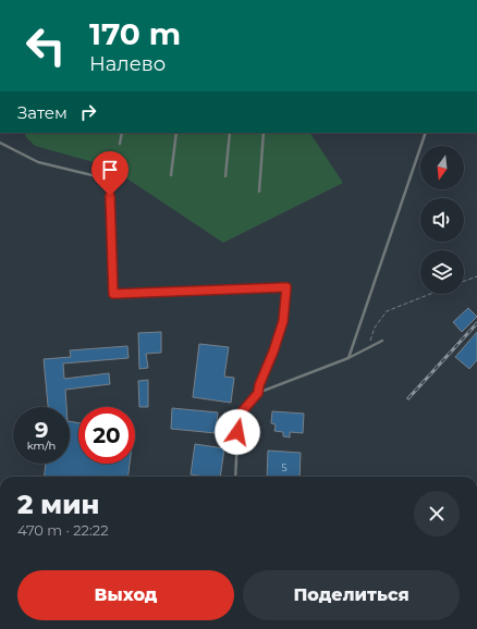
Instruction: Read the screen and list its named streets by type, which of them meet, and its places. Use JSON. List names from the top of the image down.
{
  "house_numbers": ["5"],
  "north": "bottom",
  "page": {
    "turn": ["170 m", "Налево"],
    "then": "Затем",
    "speed": "9 km/h",
    "limit": "20",
    "heading": ["2 мин", "470 m · 22:22"],
    "buttons": ["Выход", "Поделиться"]
  }
}
